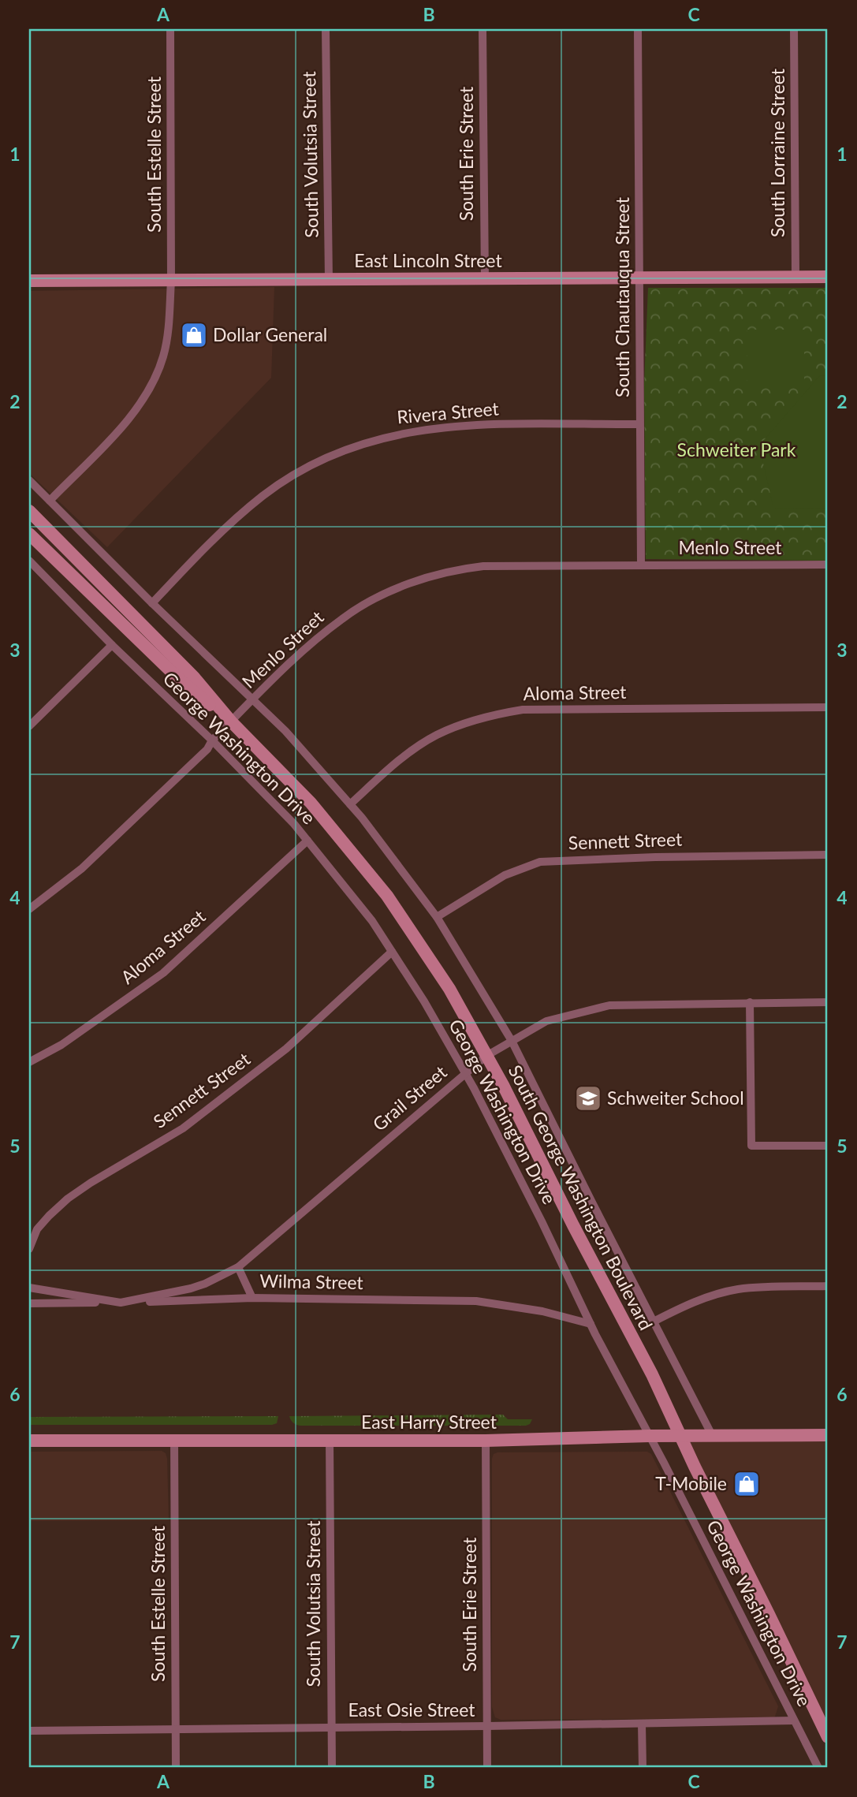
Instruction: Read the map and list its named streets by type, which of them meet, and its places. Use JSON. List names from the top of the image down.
{
  "streets": {
    "street": [
      "South Lorraine Street",
      "South Erie Street",
      "South Estelle Street",
      "South Volutsia Street",
      "East Lincoln Street",
      "South Chautauqua Street",
      "Rivera Street",
      "Menlo Street",
      "Aloma Street",
      "George Washington Drive",
      "Sennett Street",
      "Grail Street",
      "South George Washington Boulevard",
      "Wilma Street",
      "East Harry Street",
      "East Osie Street"
    ]
  },
  "crossings": [
    ["South Lorraine Street", "East Lincoln Street"],
    ["South Erie Street", "East Lincoln Street"],
    ["South Erie Street", "East Harry Street"],
    ["South Erie Street", "East Osie Street"],
    ["South Estelle Street", "East Lincoln Street"],
    ["South Estelle Street", "George Washington Drive"],
    ["South Estelle Street", "East Harry Street"],
    ["South Estelle Street", "East Osie Street"],
    ["South Volutsia Street", "East Lincoln Street"],
    ["South Volutsia Street", "East Harry Street"],
    ["South Volutsia Street", "East Osie Street"],
    ["East Lincoln Street", "South Chautauqua Street"],
    ["South Chautauqua Street", "Rivera Street"],
    ["South Chautauqua Street", "Menlo Street"],
    ["Rivera Street", "George Washington Drive"],
    ["Menlo Street", "George Washington Drive"],
    ["Menlo Street", "South George Washington Boulevard"],
    ["Aloma Street", "George Washington Drive"],
    ["George Washington Drive", "Sennett Street"],
    ["George Washington Drive", "Grail Street"],
    ["George Washington Drive", "Wilma Street"],
    ["George Washington Drive", "East Harry Street"],
    ["George Washington Drive", "East Osie Street"],
    ["Grail Street", "South George Washington Boulevard"],
    ["Grail Street", "Wilma Street"],
    ["South George Washington Boulevard", "East Harry Street"]
  ],
  "parks": ["Schweiter Park"],
  "places": {
    "shop": ["Dollar General", "T-Mobile"],
    "school or university": ["Schweiter School"]
  },
  "grid": {
    "columns": ["A", "B", "C"],
    "rows": [
      "1",
      "2",
      "3",
      "4",
      "5",
      "6",
      "7"
    ]
  }
}
